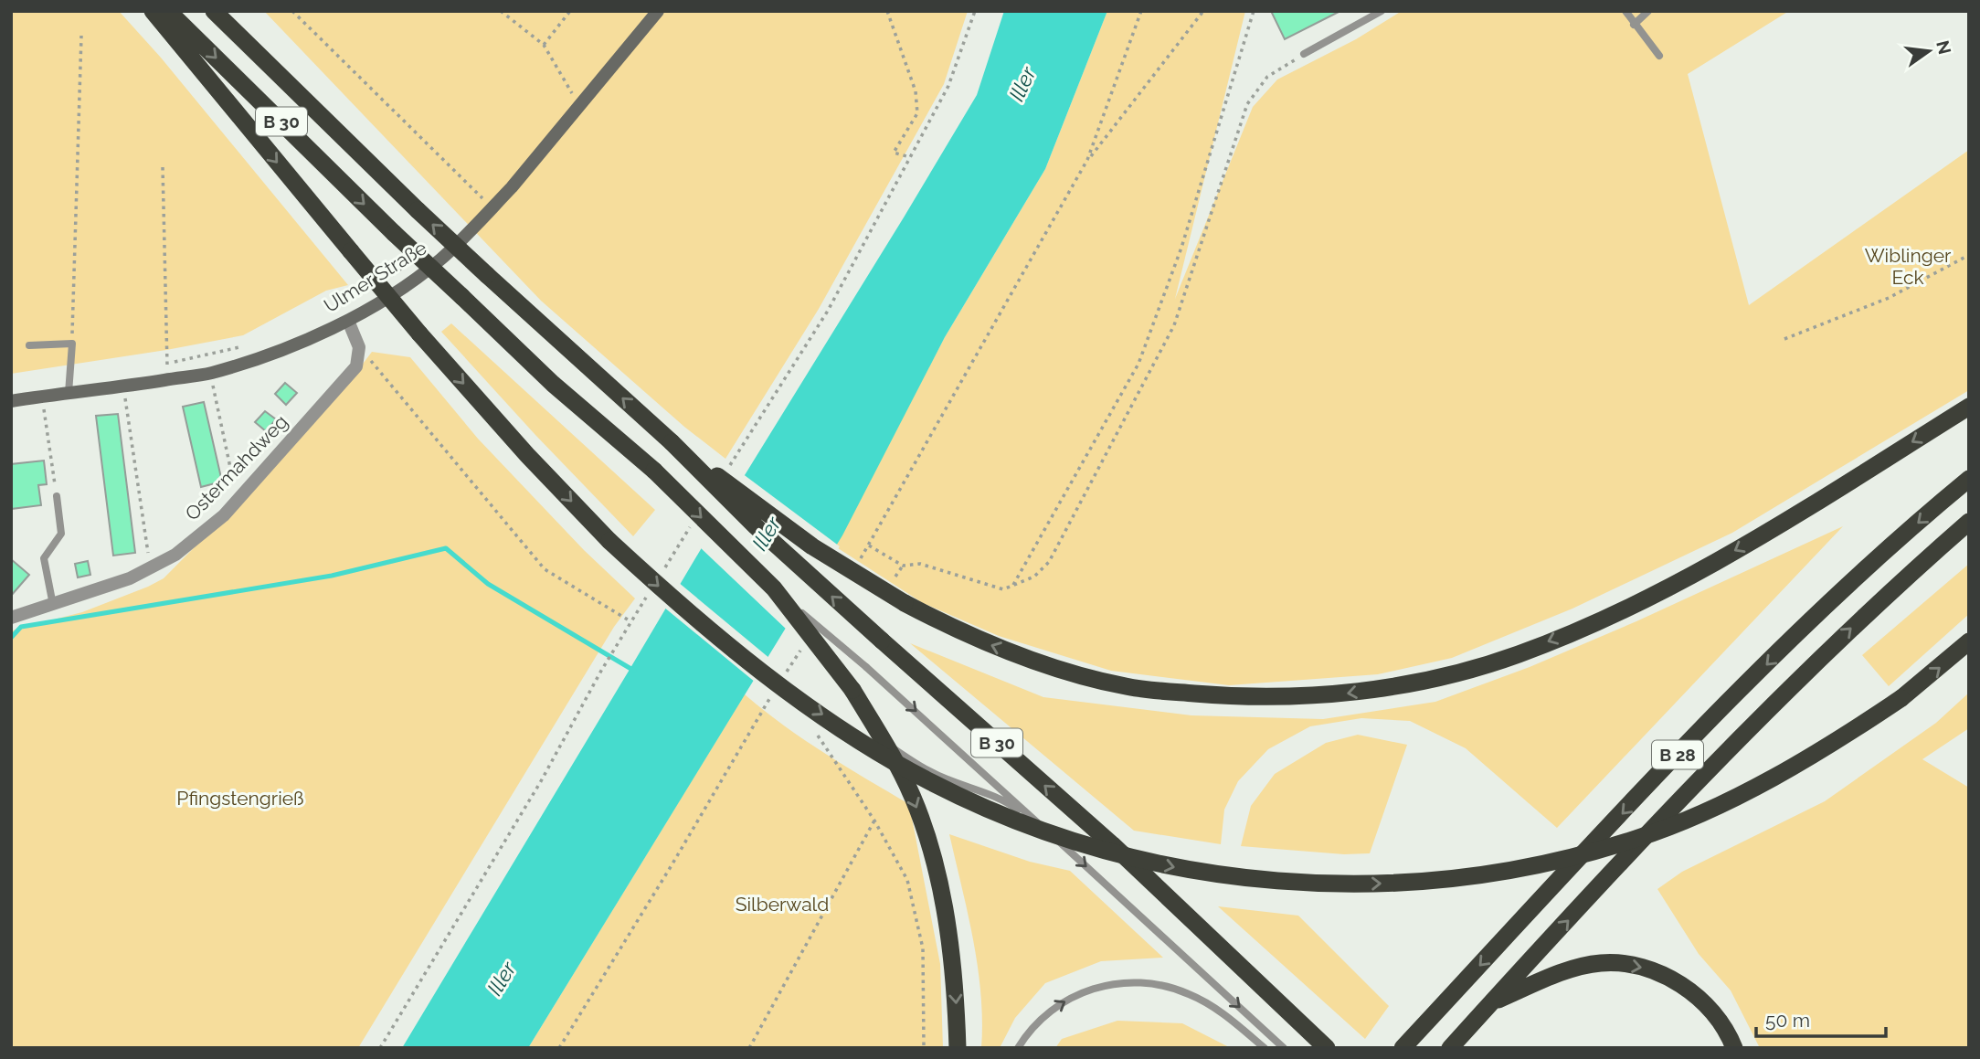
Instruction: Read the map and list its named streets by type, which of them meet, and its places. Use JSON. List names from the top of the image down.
{
  "streets": {
    "highway": ["B 30", "B 28"],
    "main road": ["Ulmer Straße"],
    "street": ["Ostermahdweg"]
  },
  "water": ["Iller"],
  "parks": ["Wiblinger Eck", "Pfingstengrieß", "Silberwald"],
  "scale_bar": "50 m",
  "north": "right"
}
